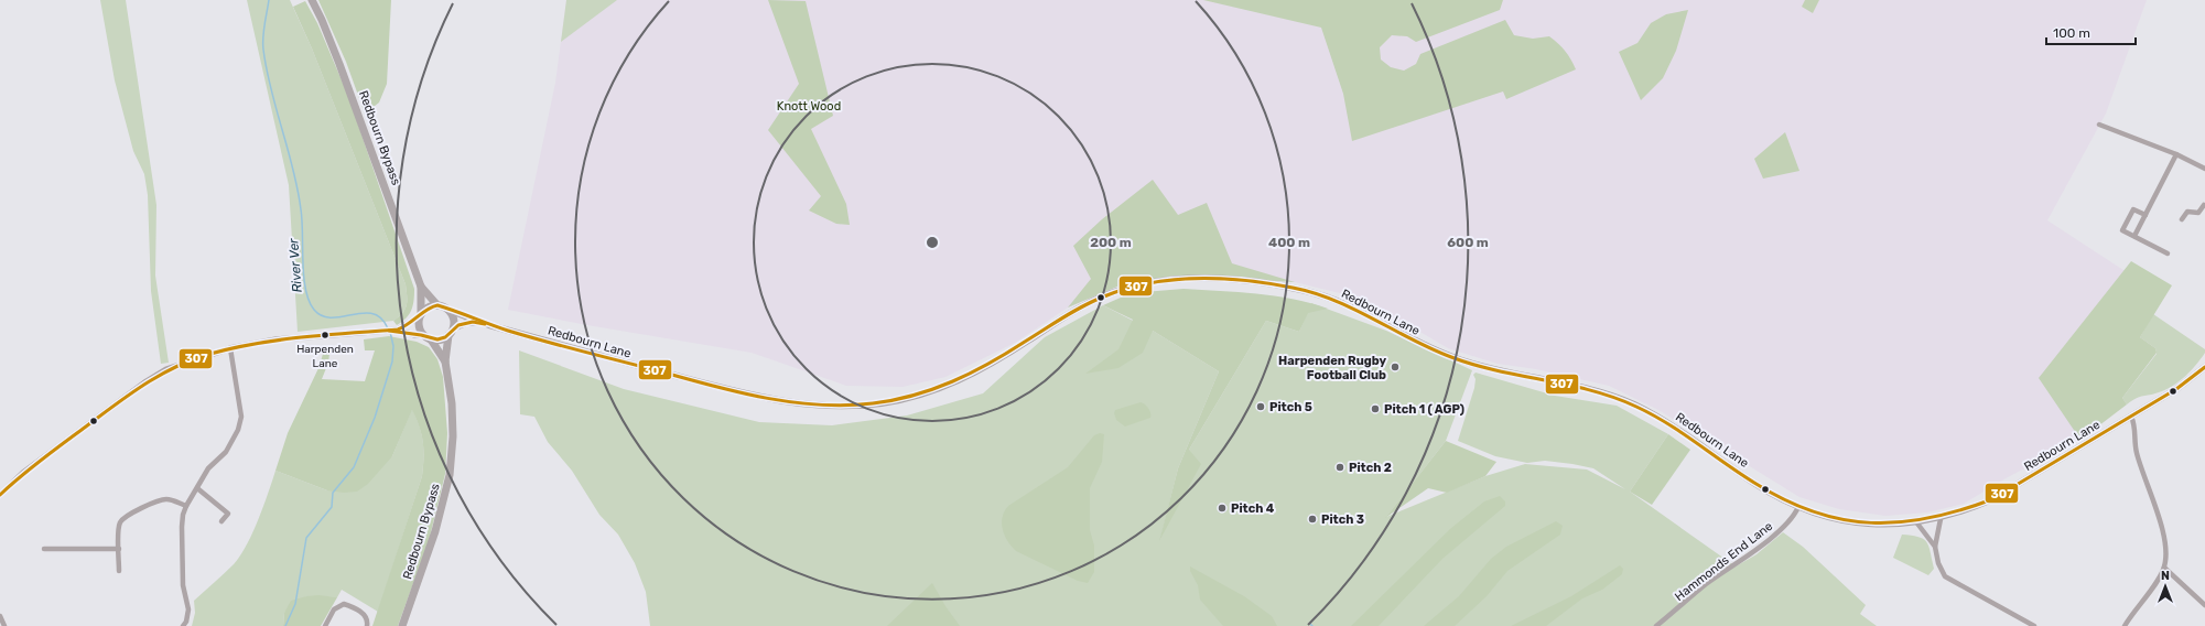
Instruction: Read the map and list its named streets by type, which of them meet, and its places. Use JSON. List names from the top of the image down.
{
  "streets": {
    "main road": ["Redbourn Bypass", "Redbourn Lane"],
    "street": ["Hammonds End Lane"]
  },
  "crossings": [
    ["Redbourn Bypass", "Redbourn Lane"],
    ["Redbourn Lane", "Hammonds End Lane"]
  ],
  "water": ["River Ver"],
  "parks": ["Knott Wood"],
  "places": [
    "Harpenden Lane",
    "Harpenden Rugby Football Club",
    "Pitch 5",
    "Pitch 1 ( AGP)",
    "Pitch 2",
    "Pitch 4",
    "Pitch 3"
  ],
  "lines": ["transit line 307"],
  "scale_bar": "100 m",
  "north": "top",
  "rings": ["200 m", "400 m", "600 m"]
}
